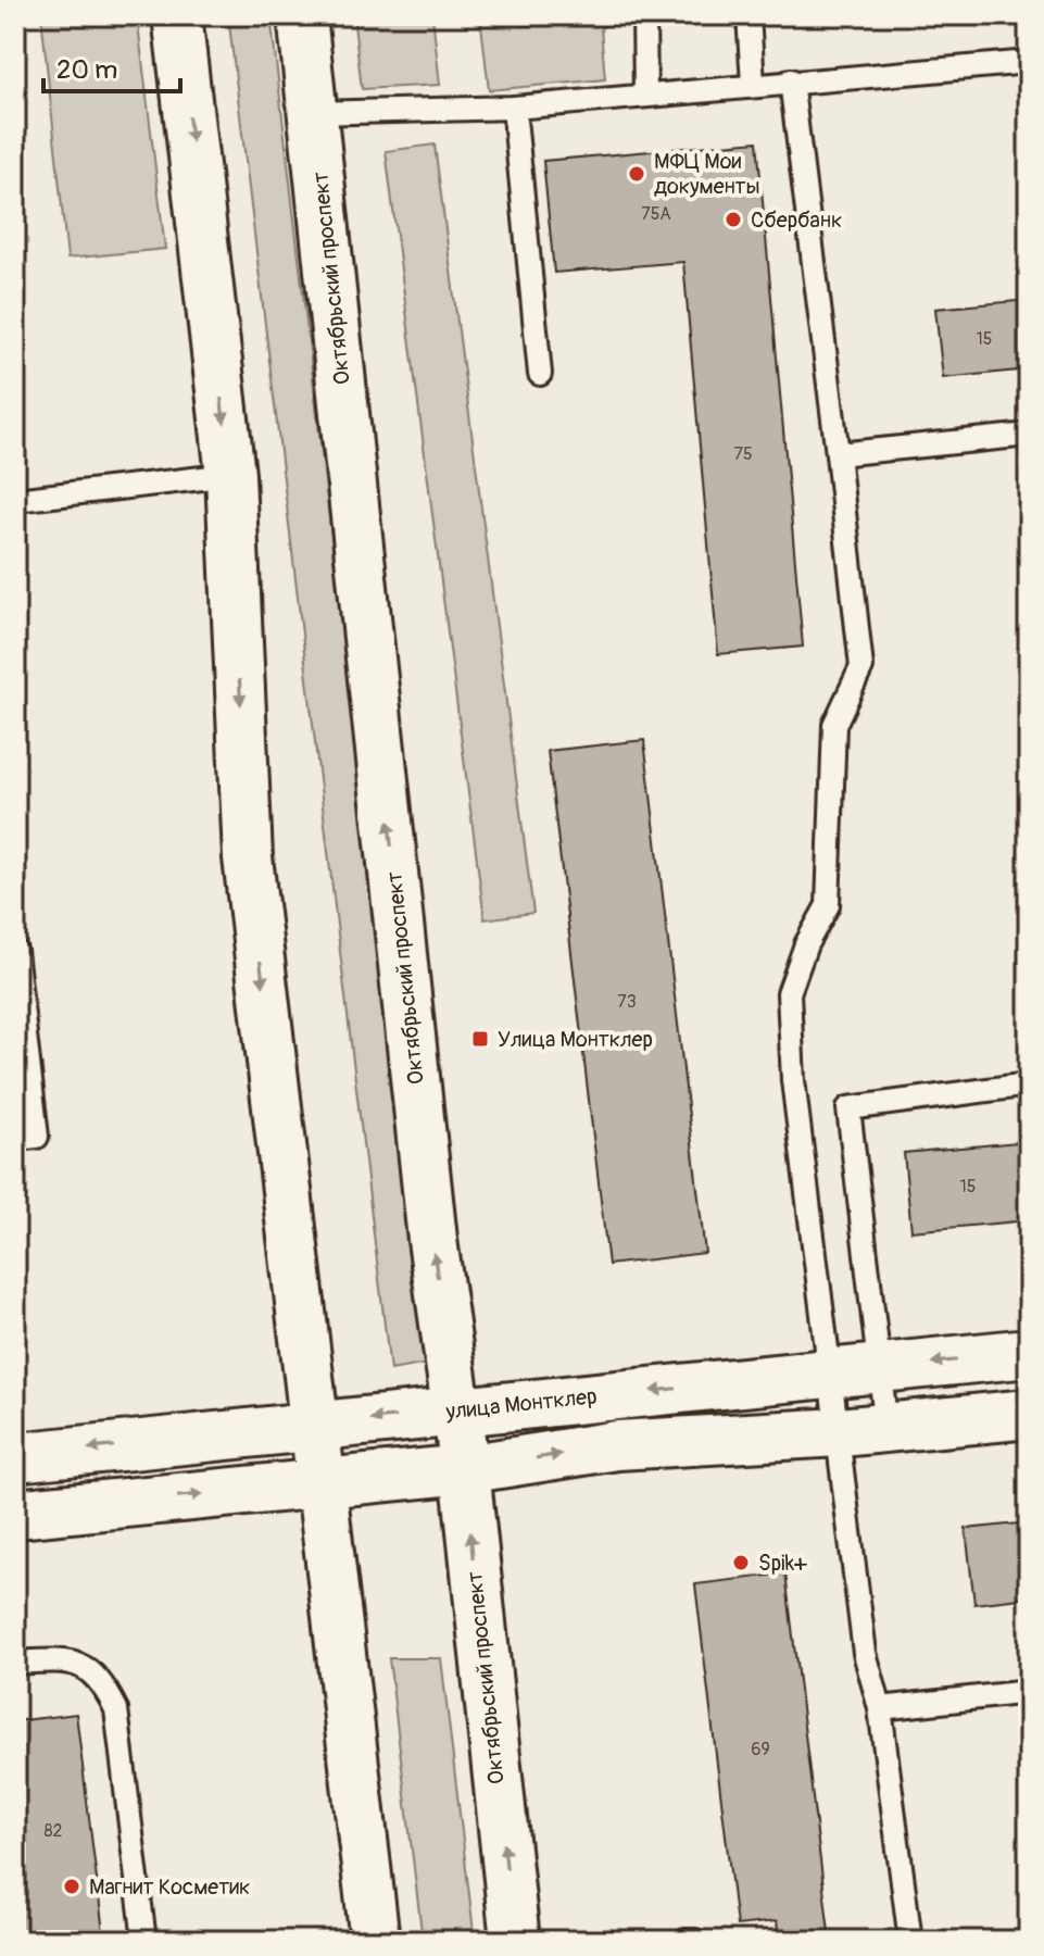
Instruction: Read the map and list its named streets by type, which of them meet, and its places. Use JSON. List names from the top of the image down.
{
  "streets": {
    "main road": ["Октябрьский проспект", "улица Монтклер"]
  },
  "crossings": [
    ["Октябрьский проспект", "улица Монтклер"]
  ],
  "places": {
    "other": [
      "МФЦ Мои документы",
      "Сбербанк",
      "Spik+",
      "Магнит Косметик"
    ],
    "transit": ["Улица Монтклер"]
  },
  "house_numbers": [
    "75А",
    "15",
    "75",
    "73",
    "15",
    "69",
    "82"
  ],
  "scale_bar": "20 m"
}
